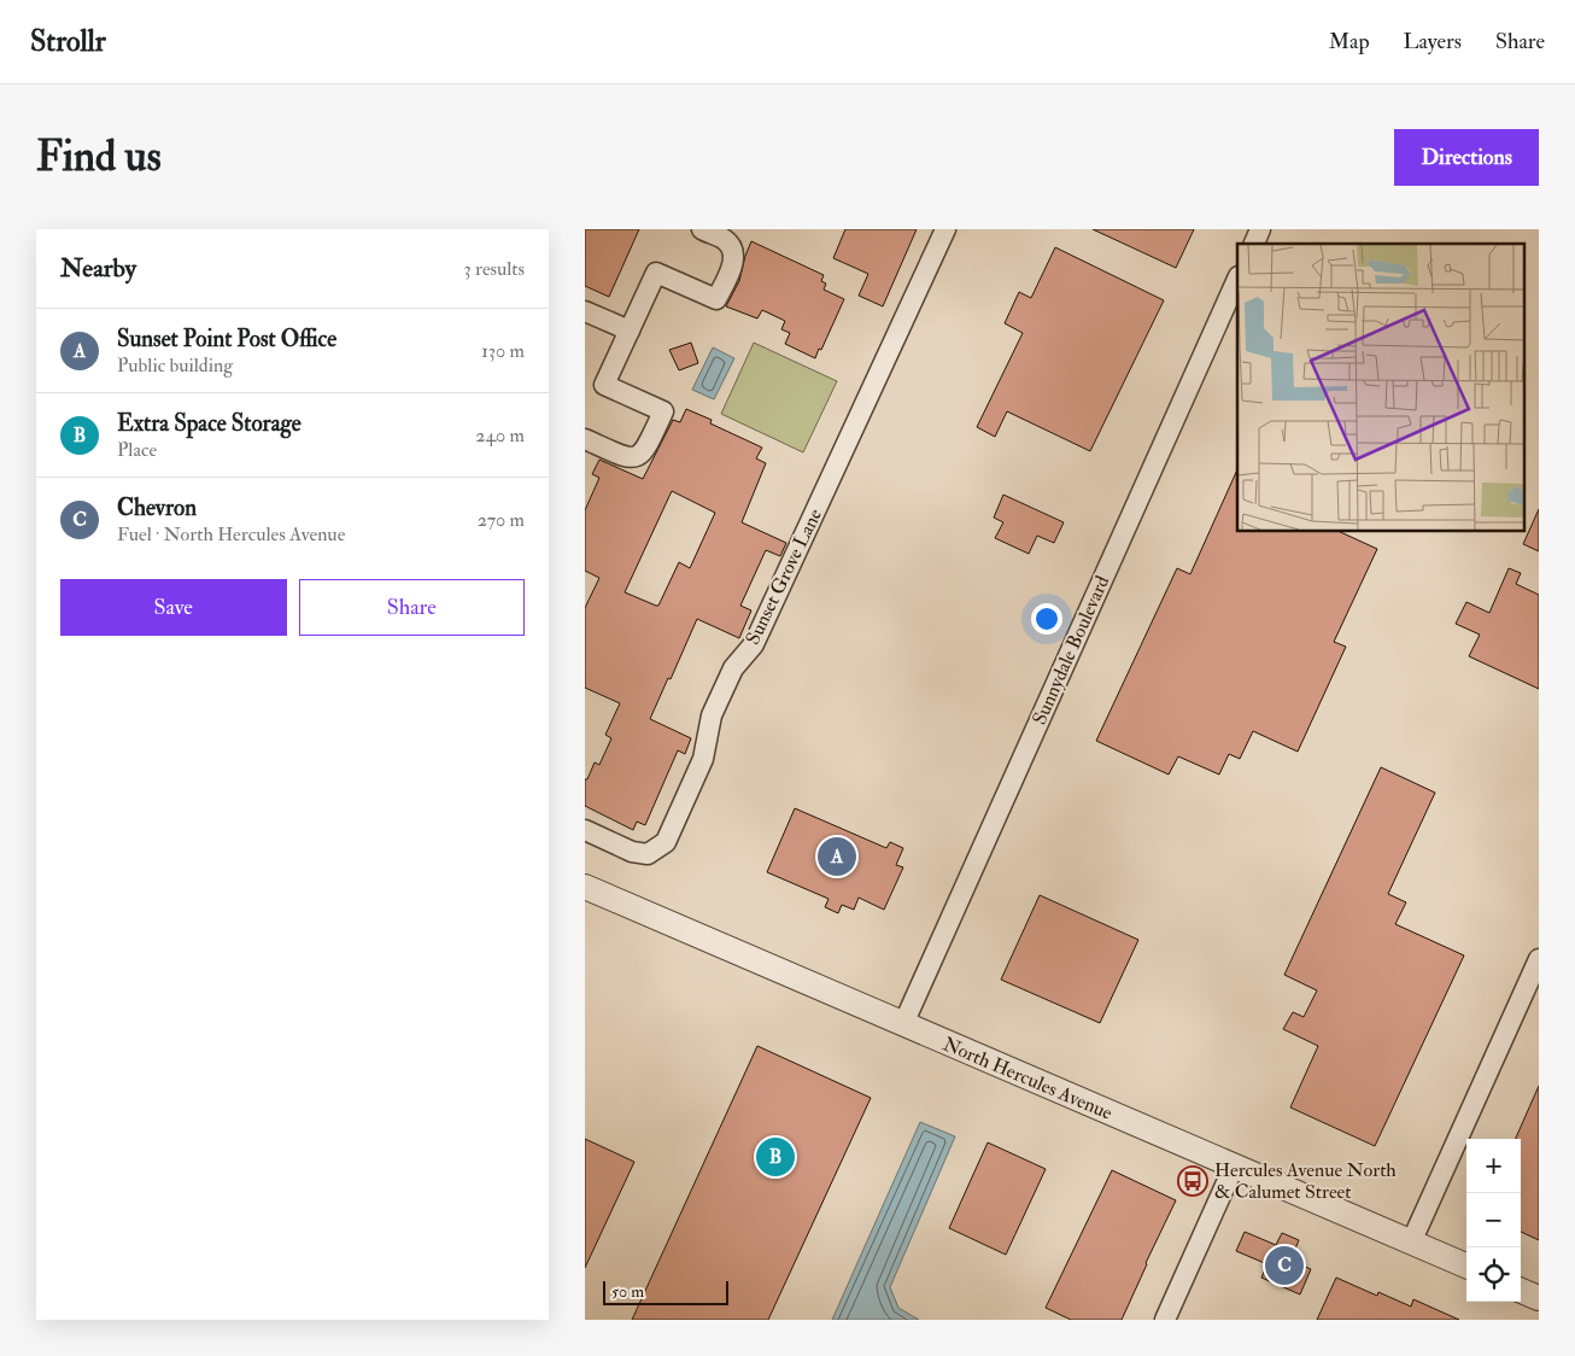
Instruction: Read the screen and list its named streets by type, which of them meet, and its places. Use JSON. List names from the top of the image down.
{
  "streets": {
    "street": ["Sunset Grove Lane", "Sunnydale Boulevard", "North Hercules Avenue"]
  },
  "crossings": [
    ["Sunnydale Boulevard", "North Hercules Avenue"]
  ],
  "places": {
    "bus stop": ["Hercules Avenue North & Calumet Street"]
  },
  "scale_bar": "50 m",
  "page": {
    "header": "Strollr",
    "nav": ["Map", "Layers", "Share"],
    "buttons": [
      "Directions",
      ["Save", "Share"]
    ],
    "title": "Find us",
    "heading": ["Nearby", "3 results"],
    "list": [
      {
        "mark": "A",
        "name": "Sunset Point Post Office",
        "note": "Public building",
        "value": "130 m"
      },
      {
        "mark": "B",
        "name": "Extra Space Storage",
        "note": "Place",
        "value": "240 m"
      },
      {
        "mark": "C",
        "name": "Chevron",
        "note": "Fuel · North Hercules Avenue",
        "value": "270 m"
      }
    ],
    "pins": ["A", "B", "C"],
    "map_buttons": ["+", "−"],
    "scale": "50 m"
  }
}
